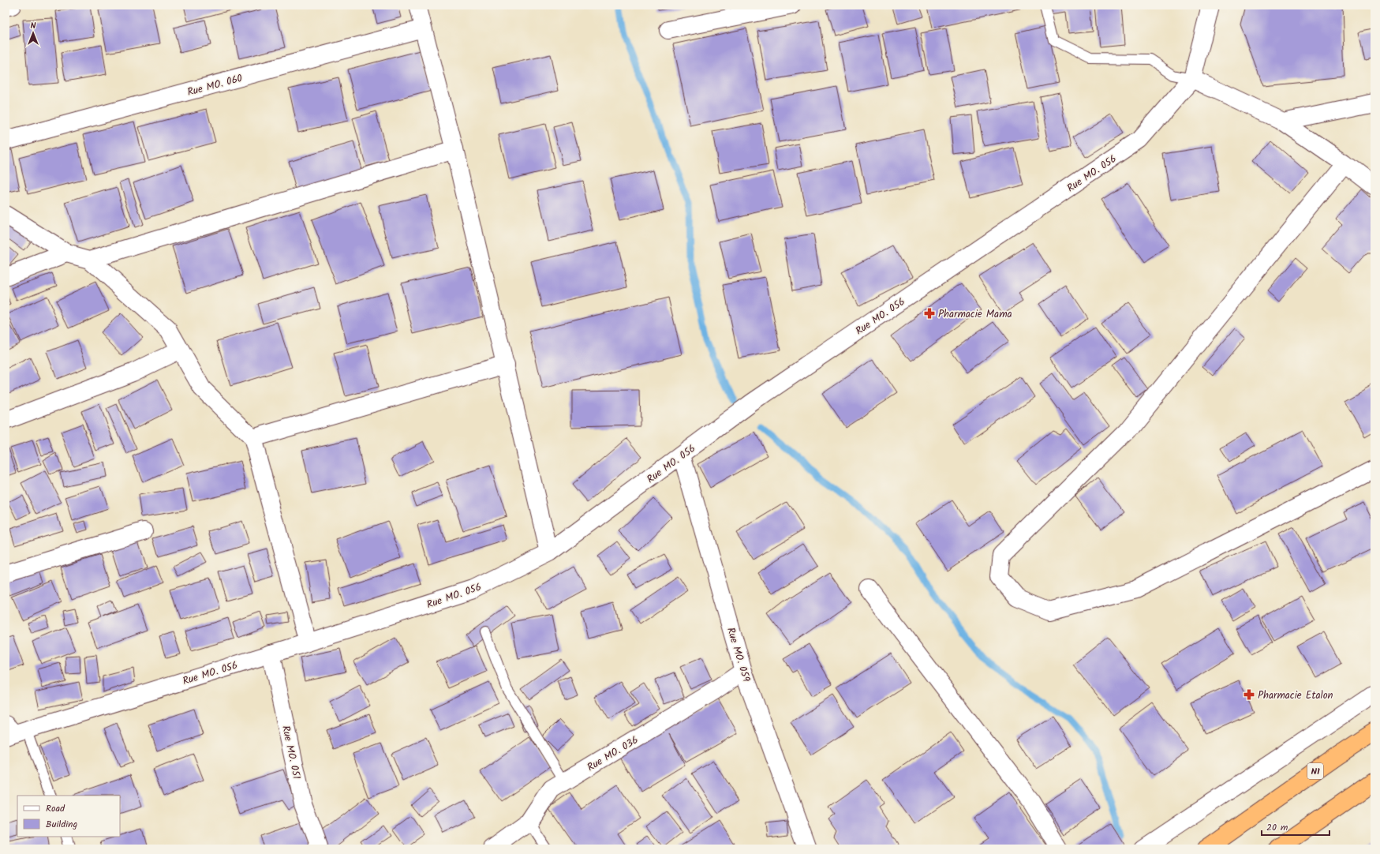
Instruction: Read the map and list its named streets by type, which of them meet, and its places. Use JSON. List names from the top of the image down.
{
  "streets": {
    "highway": ["N1"],
    "street": [
      "Rue MO. 060",
      "Rue MO. 056",
      "Rue MO. 059",
      "Rue MO. 051",
      "Rue MO. 036"
    ]
  },
  "crossings": [
    ["Rue MO. 056", "Rue MO. 059"],
    ["Rue MO. 056", "Rue MO. 051"],
    ["Rue MO. 059", "Rue MO. 036"]
  ],
  "places": {
    "pharmacy": ["Pharmacie Mama", "Pharmacie Etalon"]
  },
  "legend": ["Road", "Building"],
  "scale_bar": "20 m",
  "north": "top"
}
